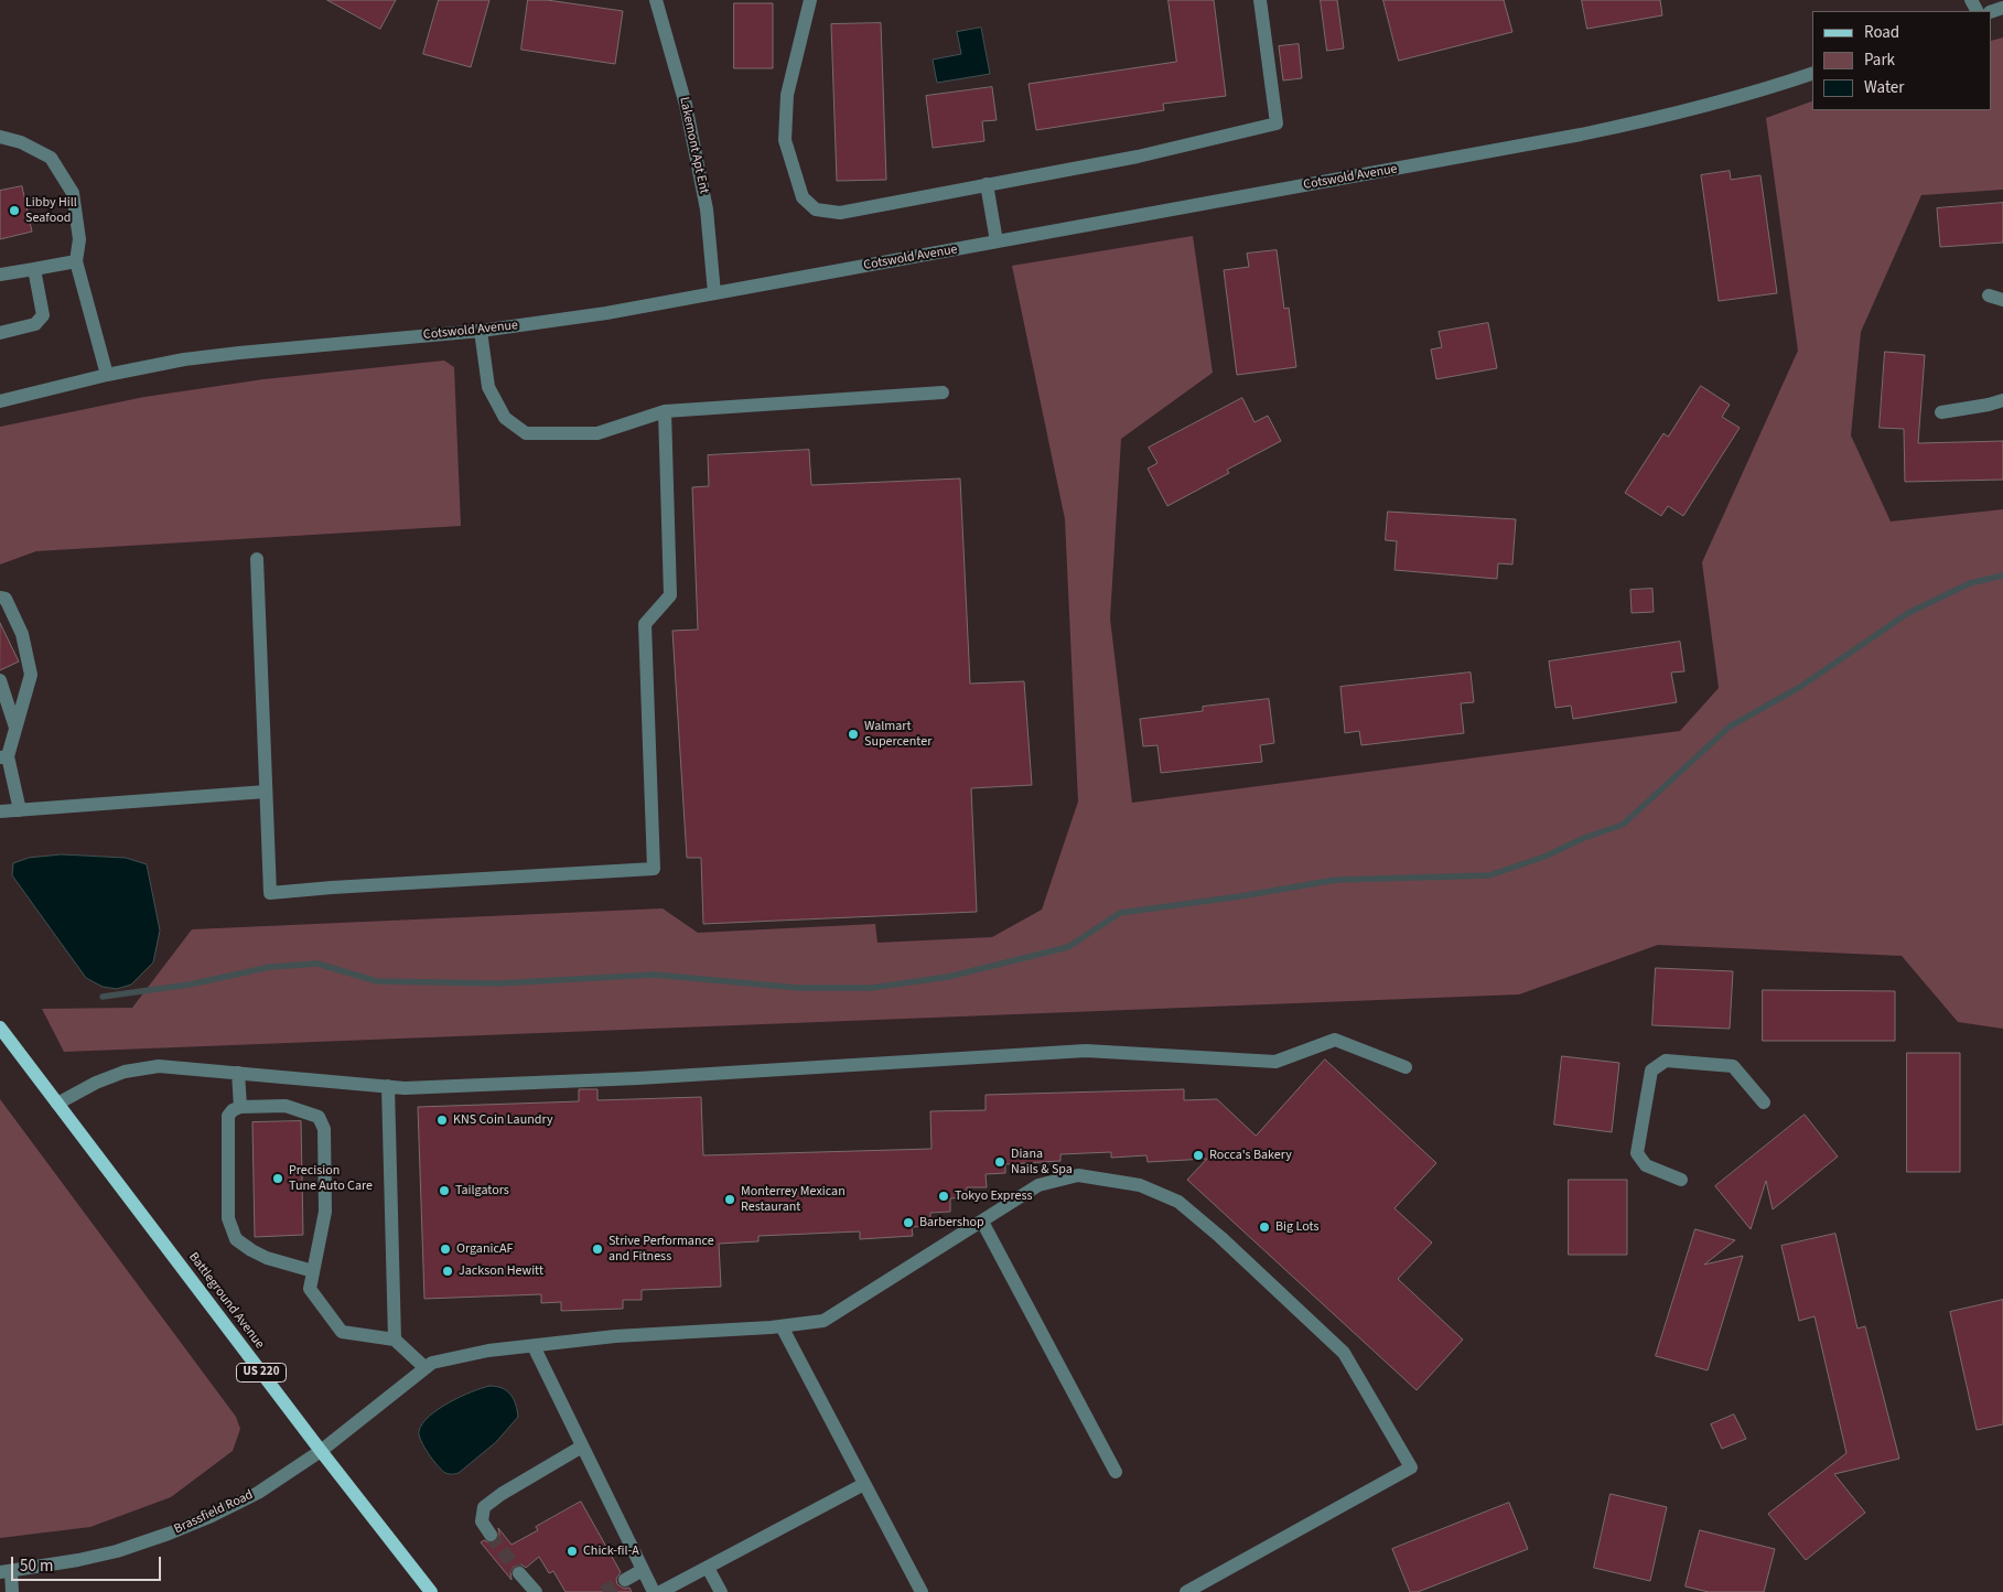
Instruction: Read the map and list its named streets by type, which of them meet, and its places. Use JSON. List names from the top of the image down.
{
  "streets": {
    "main road": ["Battleground Avenue", "US 220"],
    "street": ["Lakemont Apt Ent", "Cotswold Avenue", "Brassfield Road"]
  },
  "crossings": [
    ["Lakemont Apt Ent", "Cotswold Avenue"],
    ["Battleground Avenue", "Brassfield Road"]
  ],
  "places": [
    "Libby Hill Seafood",
    "Walmart Supercenter",
    "KNS Coin Laundry",
    "Rocca's Bakery",
    "Diana Nails & Spa",
    "Precision Tune Auto Care",
    "Tailgators",
    "Tokyo Express",
    "Monterrey Mexican Restaurant",
    "Barbershop",
    "Big Lots",
    "OrganicAF",
    "Strive Performance and Fitness",
    "Jackson Hewitt",
    "Chick-fil-A"
  ],
  "legend": ["Road", "Park", "Water"],
  "scale_bar": "50 m"
}
